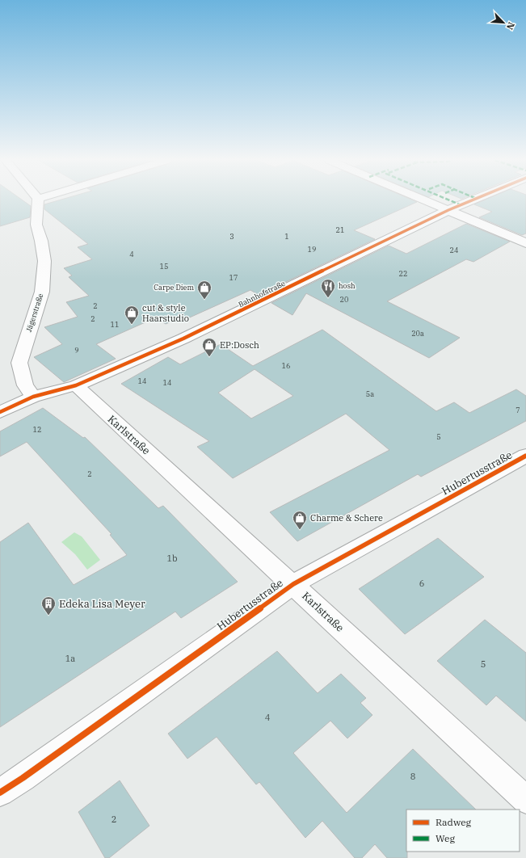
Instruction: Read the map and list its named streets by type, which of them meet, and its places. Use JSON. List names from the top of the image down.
{
  "streets": {
    "street": [
      "Bahnhofstraße",
      "Jägerstraße",
      "Karlstraße",
      "Hubertusstraße"
    ]
  },
  "crossings": [
    ["Bahnhofstraße", "Jägerstraße"],
    ["Bahnhofstraße", "Karlstraße"],
    ["Karlstraße", "Hubertusstraße"]
  ],
  "places": {
    "restaurant": ["hosh"],
    "shop": [
      "Carpe Diem",
      "cut & style Haarstudio",
      "EP:Dosch",
      "Charme & Schere"
    ],
    "building": ["Edeka Lisa Meyer"]
  },
  "house_numbers": [
    "21",
    "3",
    "1",
    "19",
    "24",
    "4",
    "15",
    "22",
    "17",
    "20",
    "2",
    "2",
    "11",
    "20a",
    "9",
    "16",
    "14",
    "14",
    "5a",
    "7",
    "12",
    "5",
    "2",
    "1b",
    "6",
    "1a",
    "5",
    "4",
    "8",
    "2"
  ],
  "legend": ["Radweg", "Weg"],
  "north": "bottom right"
}
